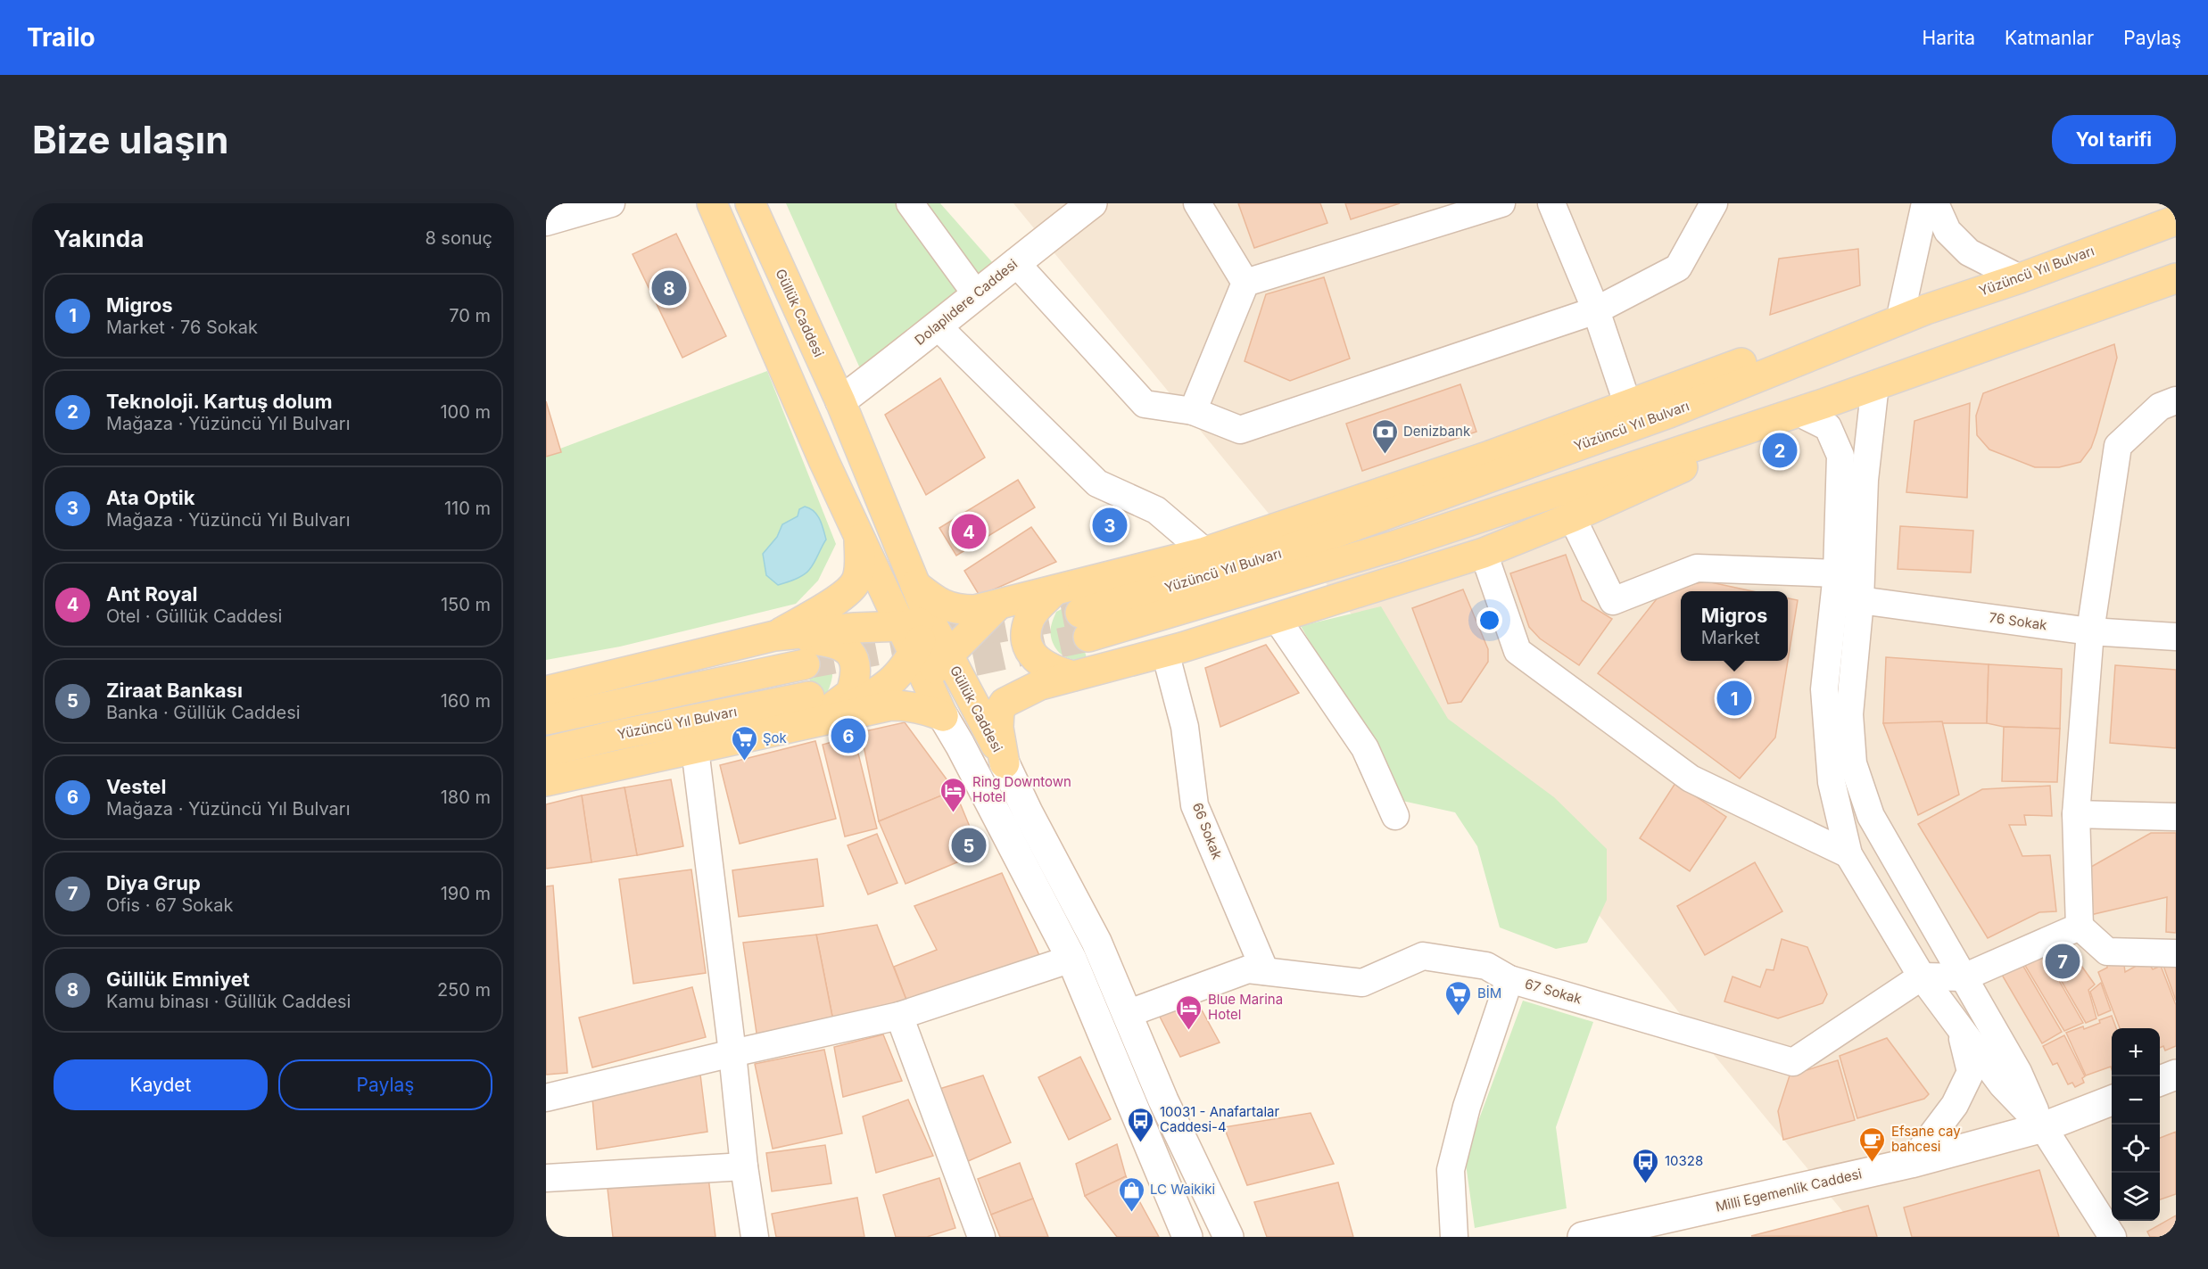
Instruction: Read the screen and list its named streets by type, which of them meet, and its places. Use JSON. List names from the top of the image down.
{
  "streets": {
    "main road": [
      "Yüzüncü Yıl Bulvarı",
      "Dolaplıdere Caddesi",
      "Güllük Caddesi",
      "Milli Egemenlik Caddesi"
    ],
    "street": ["76 Sokak", "66 Sokak", "67 Sokak"]
  },
  "crossings": [
    ["Dolaplıdere Caddesi", "Güllük Caddesi"],
    ["Güllük Caddesi", "67 Sokak"],
    ["66 Sokak", "67 Sokak"]
  ],
  "places": {
    "bank": ["Denizbank"],
    "supermarket": ["Şok", "BİM"],
    "hotel": ["Ring Downtown Hotel", "Blue Marina Hotel"],
    "bus stop": ["10031 - Anafartalar Caddesi-4", "10328"],
    "cafe": ["Efsane cay bahcesi"],
    "shop": ["LC Waikiki"]
  },
  "page": {
    "header": "Trailo",
    "nav": ["Harita", "Katmanlar", "Paylaş"],
    "buttons": [
      "Yol tarifi",
      ["Kaydet", "Paylaş"]
    ],
    "title": "Bize ulaşın",
    "heading": ["Yakında", "8 sonuç"],
    "pins": [
      "8",
      "2",
      "3",
      "4",
      "1",
      "6",
      "5",
      "7"
    ],
    "list": [
      {
        "mark": "1",
        "name": "Migros",
        "note": "Market · 76 Sokak",
        "value": "70 m"
      },
      {
        "mark": "2",
        "name": "Teknoloji. Kartuş dolum",
        "note": "Mağaza · Yüzüncü Yıl Bulvarı",
        "value": "100 m"
      },
      {
        "mark": "3",
        "name": "Ata Optik",
        "note": "Mağaza · Yüzüncü Yıl Bulvarı",
        "value": "110 m"
      },
      {
        "mark": "4",
        "name": "Ant Royal",
        "note": "Otel · Güllük Caddesi",
        "value": "150 m"
      },
      {
        "mark": "5",
        "name": "Ziraat Bankası",
        "note": "Banka · Güllük Caddesi",
        "value": "160 m"
      },
      {
        "mark": "6",
        "name": "Vestel",
        "note": "Mağaza · Yüzüncü Yıl Bulvarı",
        "value": "180 m"
      },
      {
        "mark": "7",
        "name": "Diya Grup",
        "note": "Ofis · 67 Sokak",
        "value": "190 m"
      },
      {
        "mark": "8",
        "name": "Güllük Emniyet",
        "note": "Kamu binası · Güllük Caddesi",
        "value": "250 m"
      }
    ],
    "popup": ["Migros", "Market"],
    "map_buttons": ["+", "−"]
  }
}
